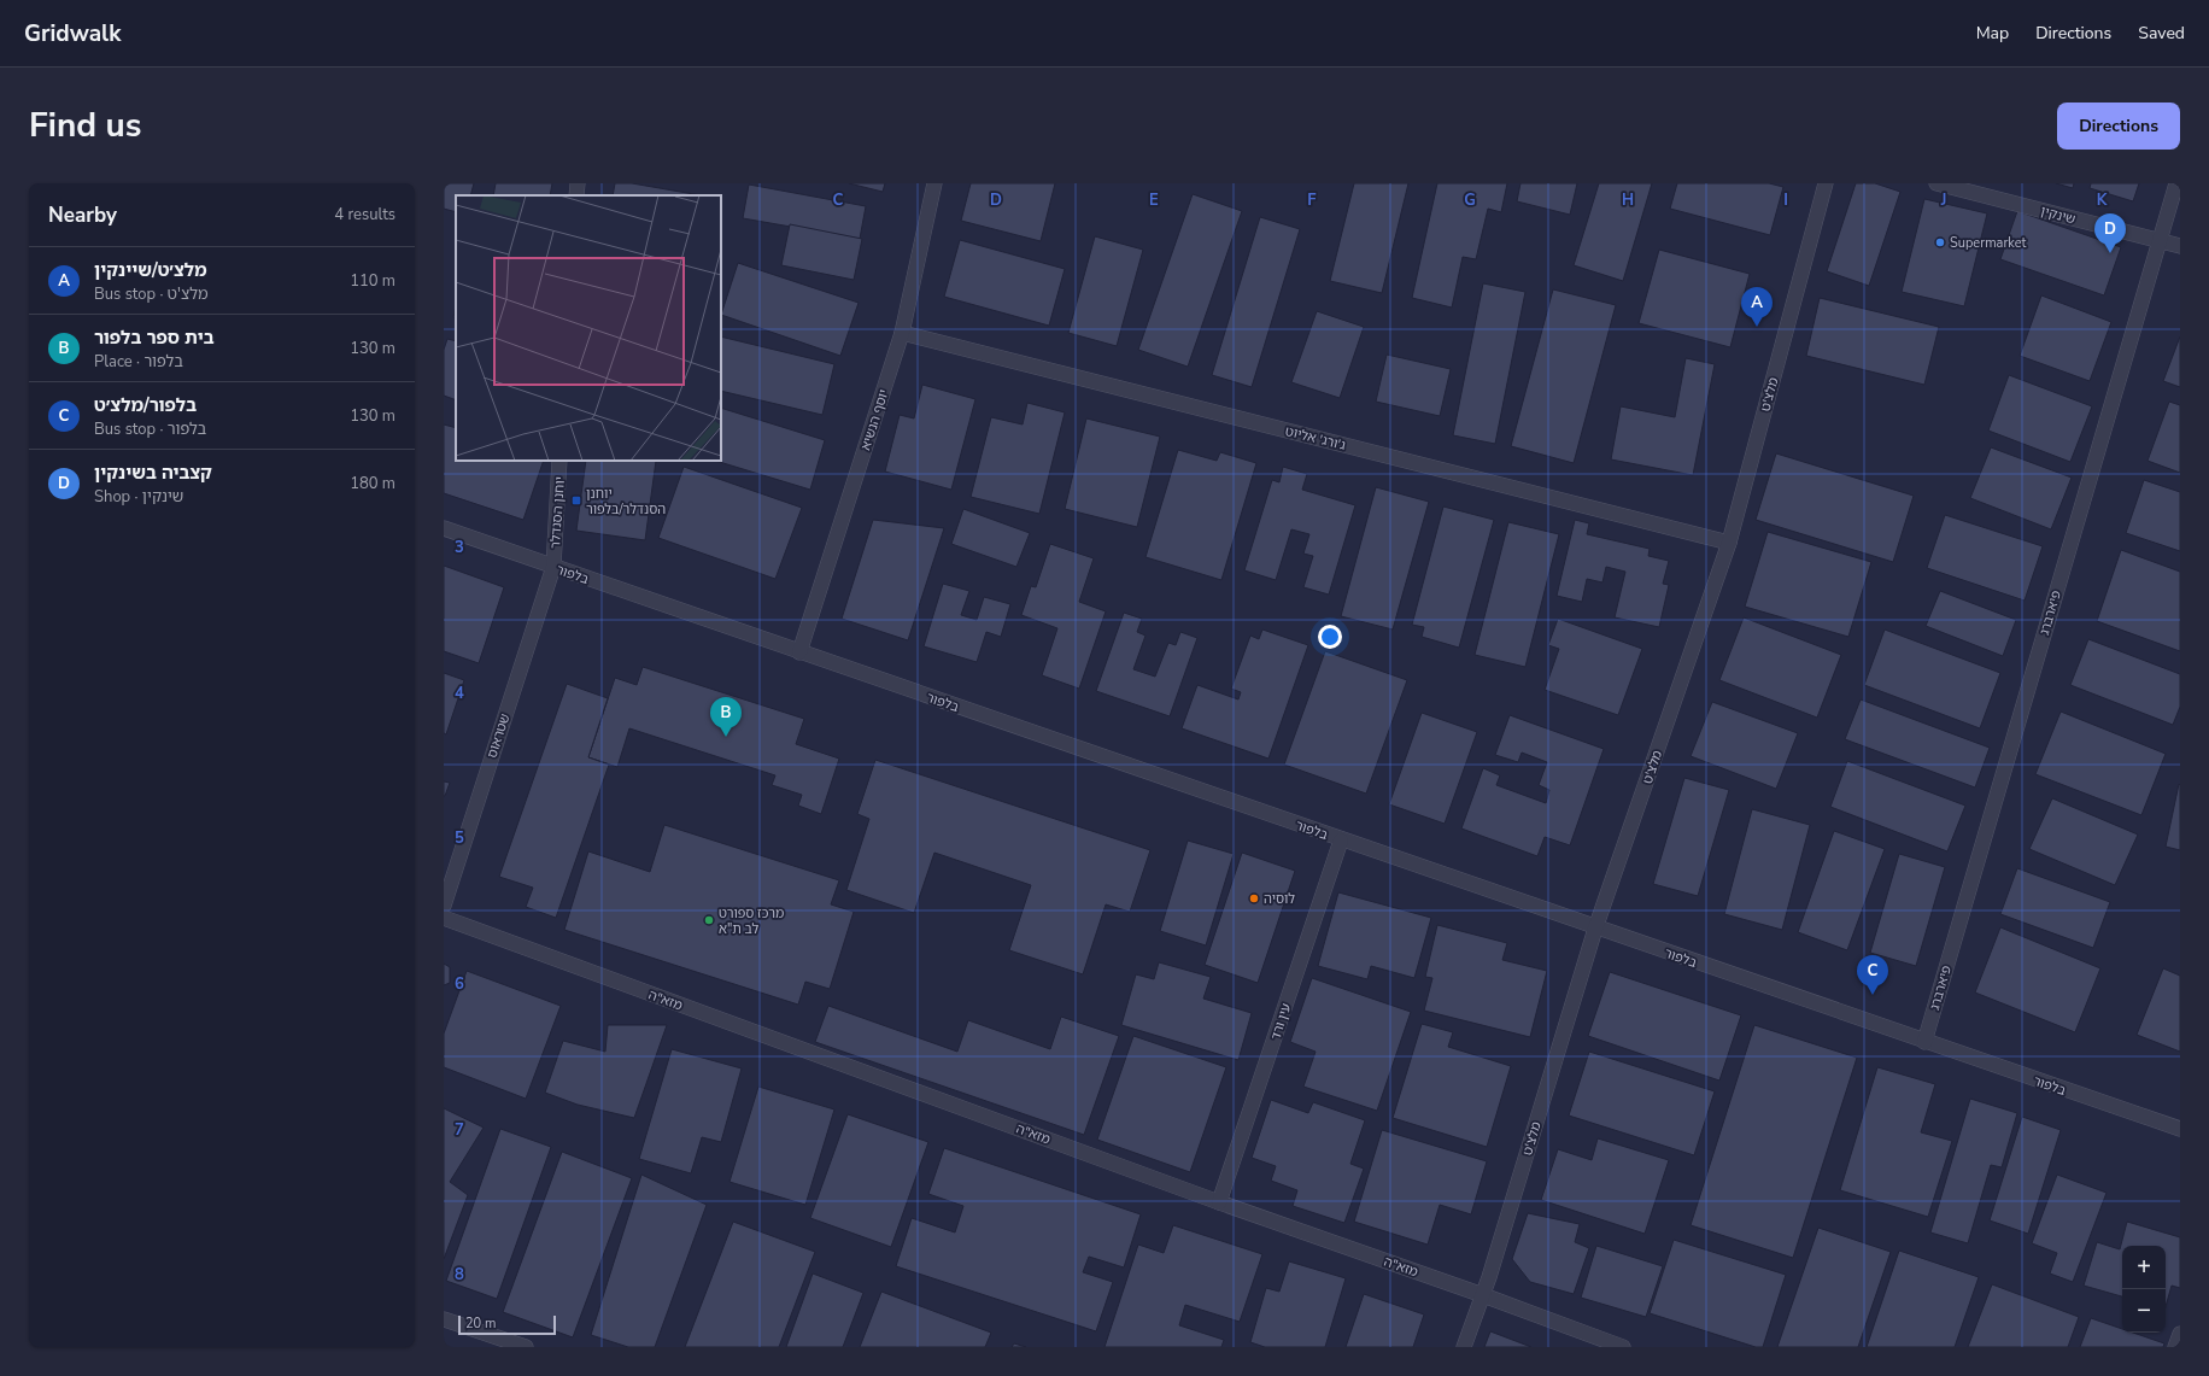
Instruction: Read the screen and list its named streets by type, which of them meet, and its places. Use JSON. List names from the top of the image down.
{
  "streets": {
    "street": [
      "שינקין",
      "מלצ'ט",
      "יוסף הנשיא",
      "ג'ורג' אליוט",
      "יוחנן הסנדלר",
      "בלפור",
      "פיארברג",
      "שטראוס",
      "מזא\"ה",
      "עין ורד"
    ]
  },
  "crossings": [
    ["שינקין", "פיארברג"],
    ["מלצ'ט", "ג'ורג' אליוט"],
    ["מלצ'ט", "בלפור"],
    ["מלצ'ט", "מזא\"ה"],
    ["יוסף הנשיא", "ג'ורג' אליוט"],
    ["יוסף הנשיא", "בלפור"],
    ["יוחנן הסנדלר", "בלפור"],
    ["יוחנן הסנדלר", "שטראוס"],
    ["בלפור", "פיארברג"],
    ["בלפור", "שטראוס"],
    ["בלפור", "עין ורד"],
    ["מזא\"ה", "עין ורד"]
  ],
  "places": {
    "other": ["Supermarket", "לוסיה", "מרכז ספורט לב ת\"א"],
    "transit": ["יוחנן הסנדלר/בלפור"]
  },
  "scale_bar": "20 m",
  "page": {
    "header": "Gridwalk",
    "nav": ["Map", "Directions", "Saved"],
    "title": "Find us",
    "buttons": "Directions",
    "heading": ["Nearby", "4 results"],
    "pins": [
      "D",
      "A",
      "B",
      "C"
    ],
    "list": [
      {
        "mark": "A",
        "name": "מלצ׳ט/שיינקין",
        "note": "Bus stop · מלצ'ט",
        "value": "110 m"
      },
      {
        "mark": "B",
        "name": "בית ספר בלפור",
        "note": "Place · בלפור",
        "value": "130 m"
      },
      {
        "mark": "C",
        "name": "בלפור/מלצ׳ט",
        "note": "Bus stop · בלפור",
        "value": "130 m"
      },
      {
        "mark": "D",
        "name": "קצביה בשינקין",
        "note": "Shop · שינקין",
        "value": "180 m"
      }
    ],
    "map_buttons": ["+", "−"],
    "scale": "20 m"
  },
  "grid": {
    "columns": [
      "C",
      "D",
      "E",
      "F",
      "G",
      "H",
      "I",
      "J",
      "K"
    ],
    "rows": [
      "3",
      "4",
      "5",
      "6",
      "7",
      "8"
    ]
  }
}
